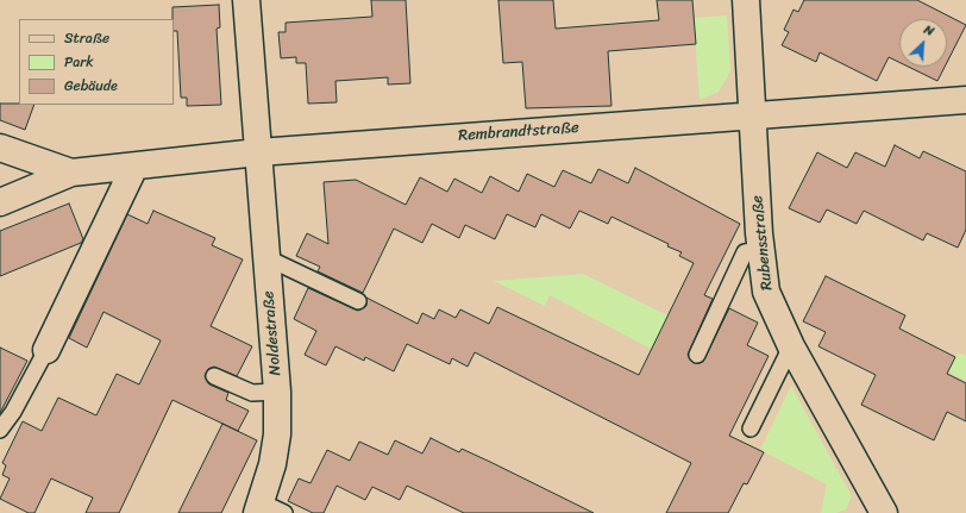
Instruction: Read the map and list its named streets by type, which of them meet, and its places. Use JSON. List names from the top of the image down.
{
  "streets": {
    "street": ["Rembrandtstraße", "Rubensstraße", "Noldestraße"]
  },
  "crossings": [
    ["Rembrandtstraße", "Rubensstraße"],
    ["Rembrandtstraße", "Noldestraße"]
  ],
  "legend": ["Straße", "Park", "Gebäude"],
  "north": "top right"
}
